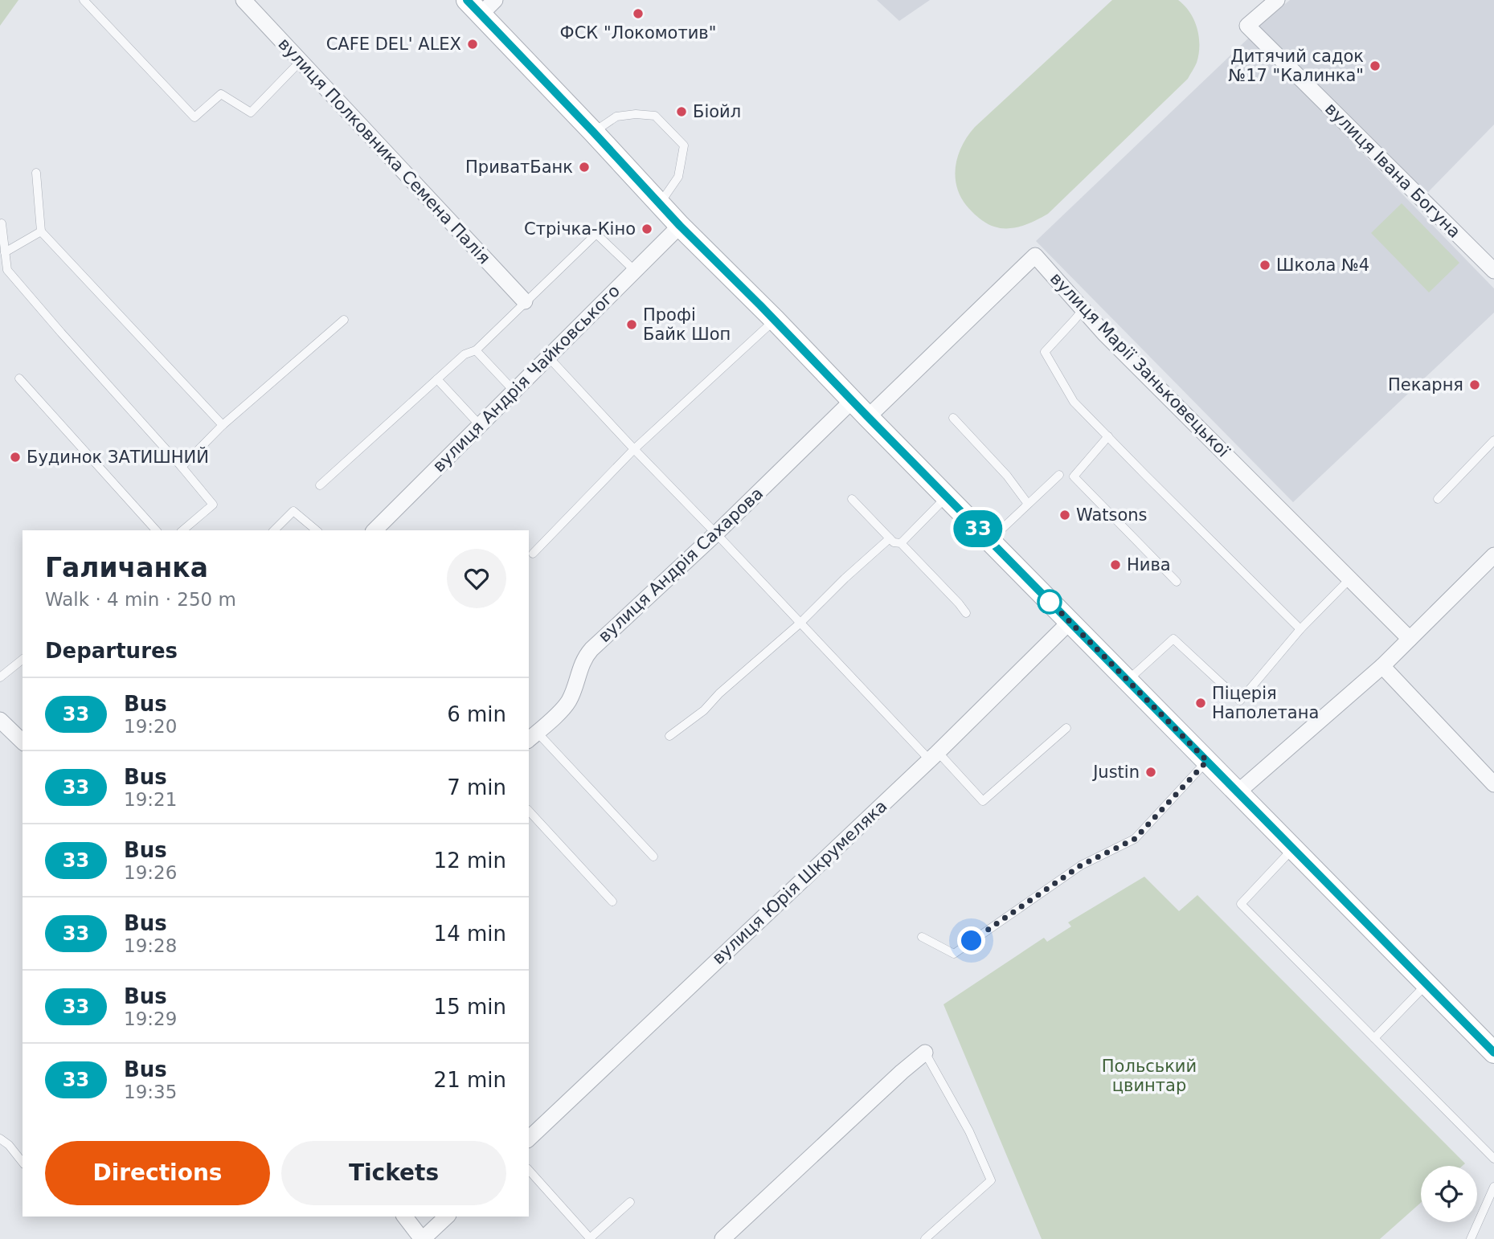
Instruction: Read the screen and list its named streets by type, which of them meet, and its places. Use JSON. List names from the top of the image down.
{
  "streets": {
    "street": [
      "вулиця Полковника Семена Палія",
      "вулиця Івана Богуна",
      "вулиця Марії Заньковецької",
      "вулиця Андрія Чайковського",
      "вулиця Андрія Сахарова",
      "вулиця Юрія Шкрумеляка"
    ]
  },
  "parks": ["Польський цвинтар"],
  "places": [
    "ФСК \"Локомотив\"",
    "CAFE DEL' ALEX",
    "Дитячий садок №17 \"Калинка\"",
    "Біойл",
    "ПриватБанк",
    "Стрічка-Кіно",
    "Школа №4",
    "Профі Байк Шоп",
    "Пекарня",
    "Будинок ЗАТИШНИЙ",
    "Watsons",
    "Нива",
    "Піцерія Наполетана",
    "Justin"
  ],
  "lines": ["bus line 33"],
  "page": {
    "on_map": "33",
    "heading": [
      ["Галичанка", "Walk · 4 min · 250 m"],
      "Departures"
    ],
    "list": [
      {
        "mark": "33",
        "name": "Bus",
        "note": "19:20",
        "value": "6 min"
      },
      {
        "mark": "33",
        "name": "Bus",
        "note": "19:21",
        "value": "7 min"
      },
      {
        "mark": "33",
        "name": "Bus",
        "note": "19:26",
        "value": "12 min"
      },
      {
        "mark": "33",
        "name": "Bus",
        "note": "19:28",
        "value": "14 min"
      },
      {
        "mark": "33",
        "name": "Bus",
        "note": "19:29",
        "value": "15 min"
      },
      {
        "mark": "33",
        "name": "Bus",
        "note": "19:35",
        "value": "21 min"
      }
    ],
    "buttons": ["Directions", "Tickets"]
  }
}
